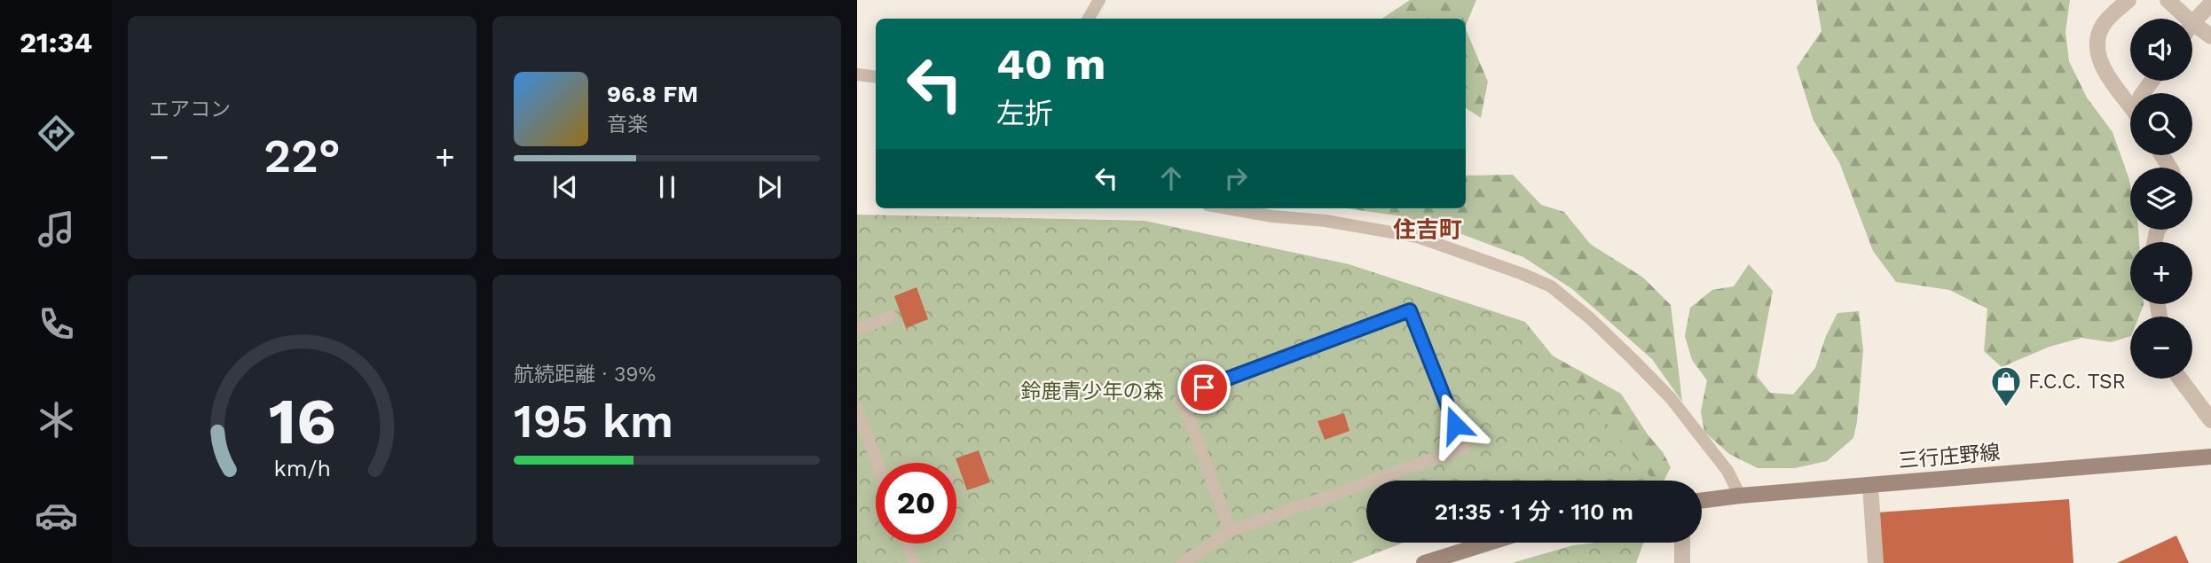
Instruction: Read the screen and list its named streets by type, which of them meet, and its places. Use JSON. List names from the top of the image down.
{
  "streets": {
    "main road": ["三行庄野線"]
  },
  "districts": ["住吉町"],
  "parks": ["鈴鹿青少年の森"],
  "places": {
    "shop": ["F.C.C. TSR"]
  },
  "page": {
    "tabs": "21:34",
    "tile": [
      "エアコン",
      ["航続距離 · 39%", "195 km"]
    ],
    "map_buttons": ["+", "−"],
    "turn": ["40 m", "左折"],
    "song": ["96.8 FM", "音楽"],
    "heat": ["−", "22°", "+"],
    "limit": "20",
    "trip": "21:35 · 1 分 · 110 m",
    "gauge": ["16", "km/h"]
  }
}
